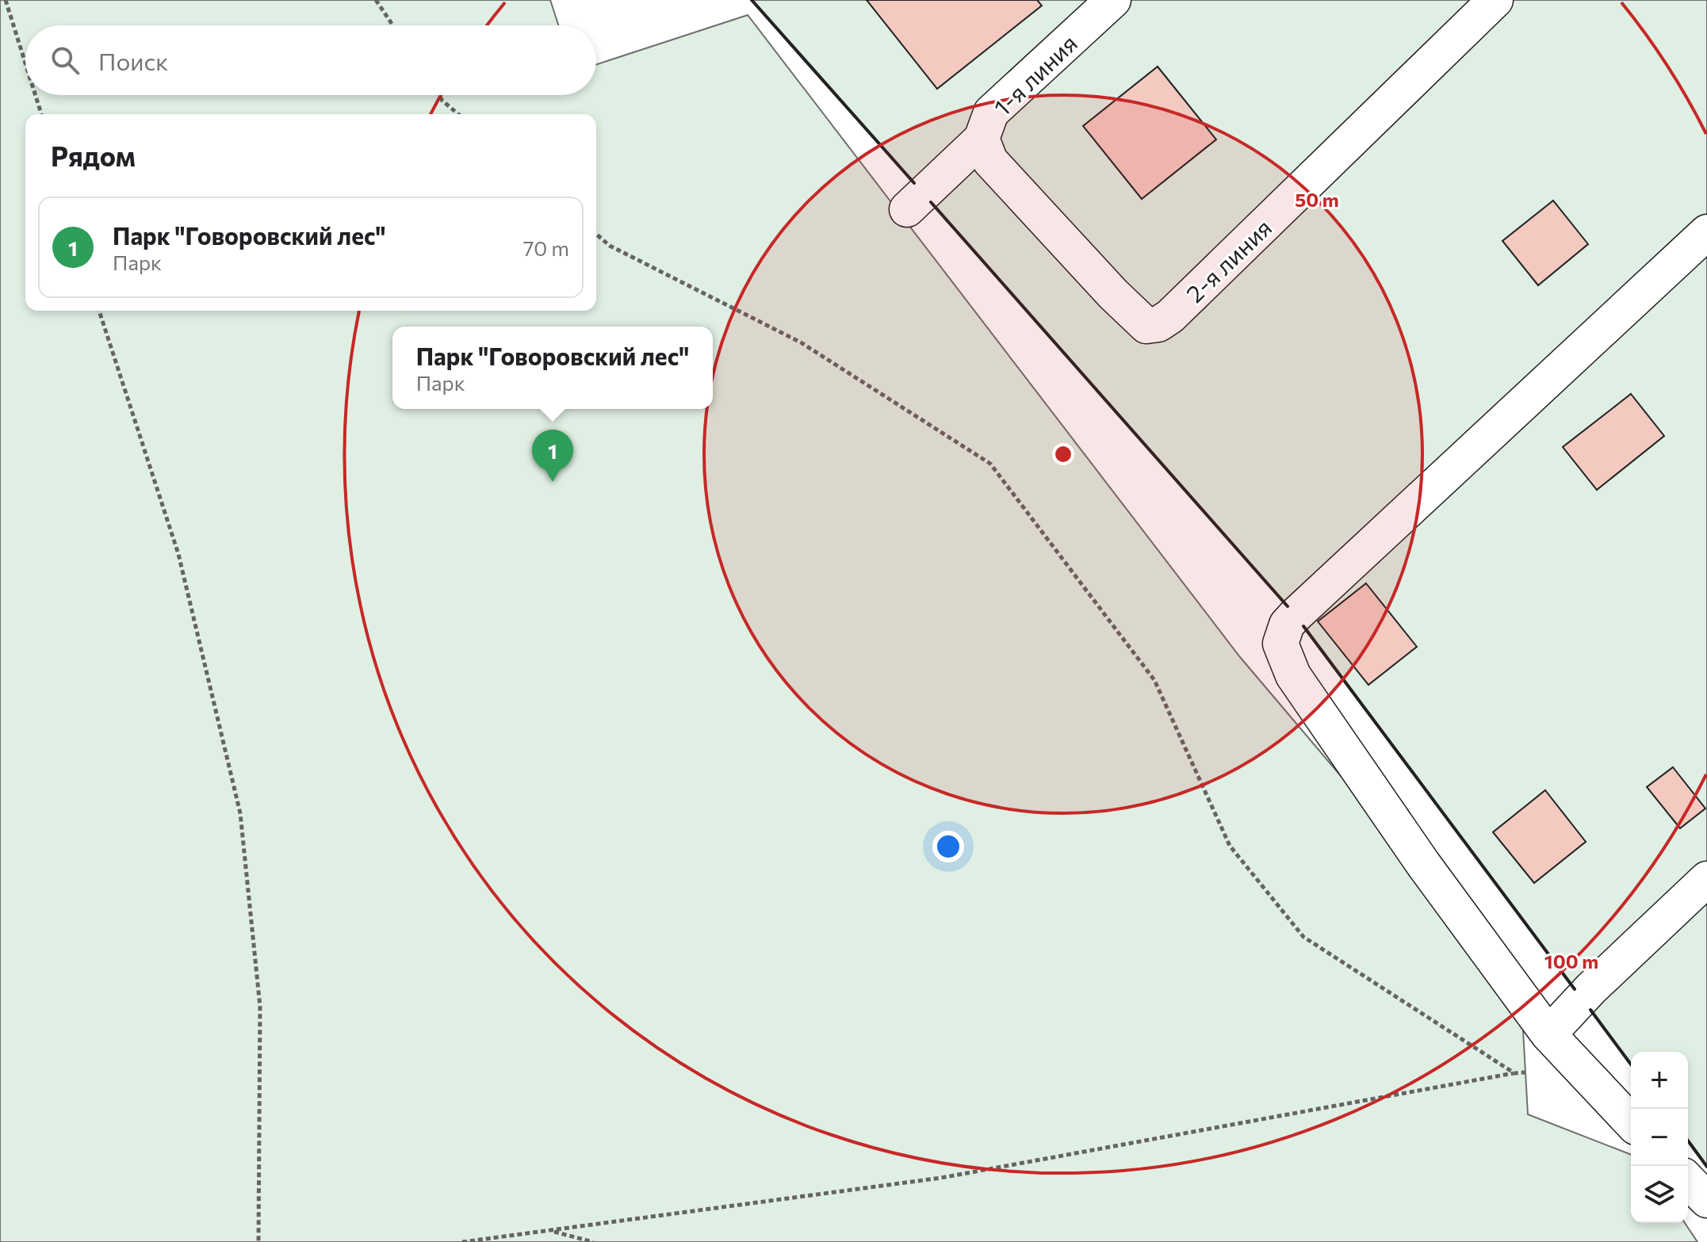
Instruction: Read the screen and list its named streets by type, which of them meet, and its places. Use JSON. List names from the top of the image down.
{
  "streets": {
    "lane": ["1-я линия", "2-я линия"]
  },
  "crossings": [
    ["1-я линия", "2-я линия"]
  ],
  "page": {
    "search": "Поиск",
    "heading": "Рядом",
    "list": [
      {
        "mark": "1",
        "name": "Парк \"Говоровский лес\"",
        "note": "Парк",
        "value": "70 m"
      }
    ],
    "popup": ["Парк \"Говоровский лес\"", "Парк"],
    "pins": "1",
    "map_buttons": ["+", "−"]
  },
  "rings": ["50 m", "100 m"]
}
